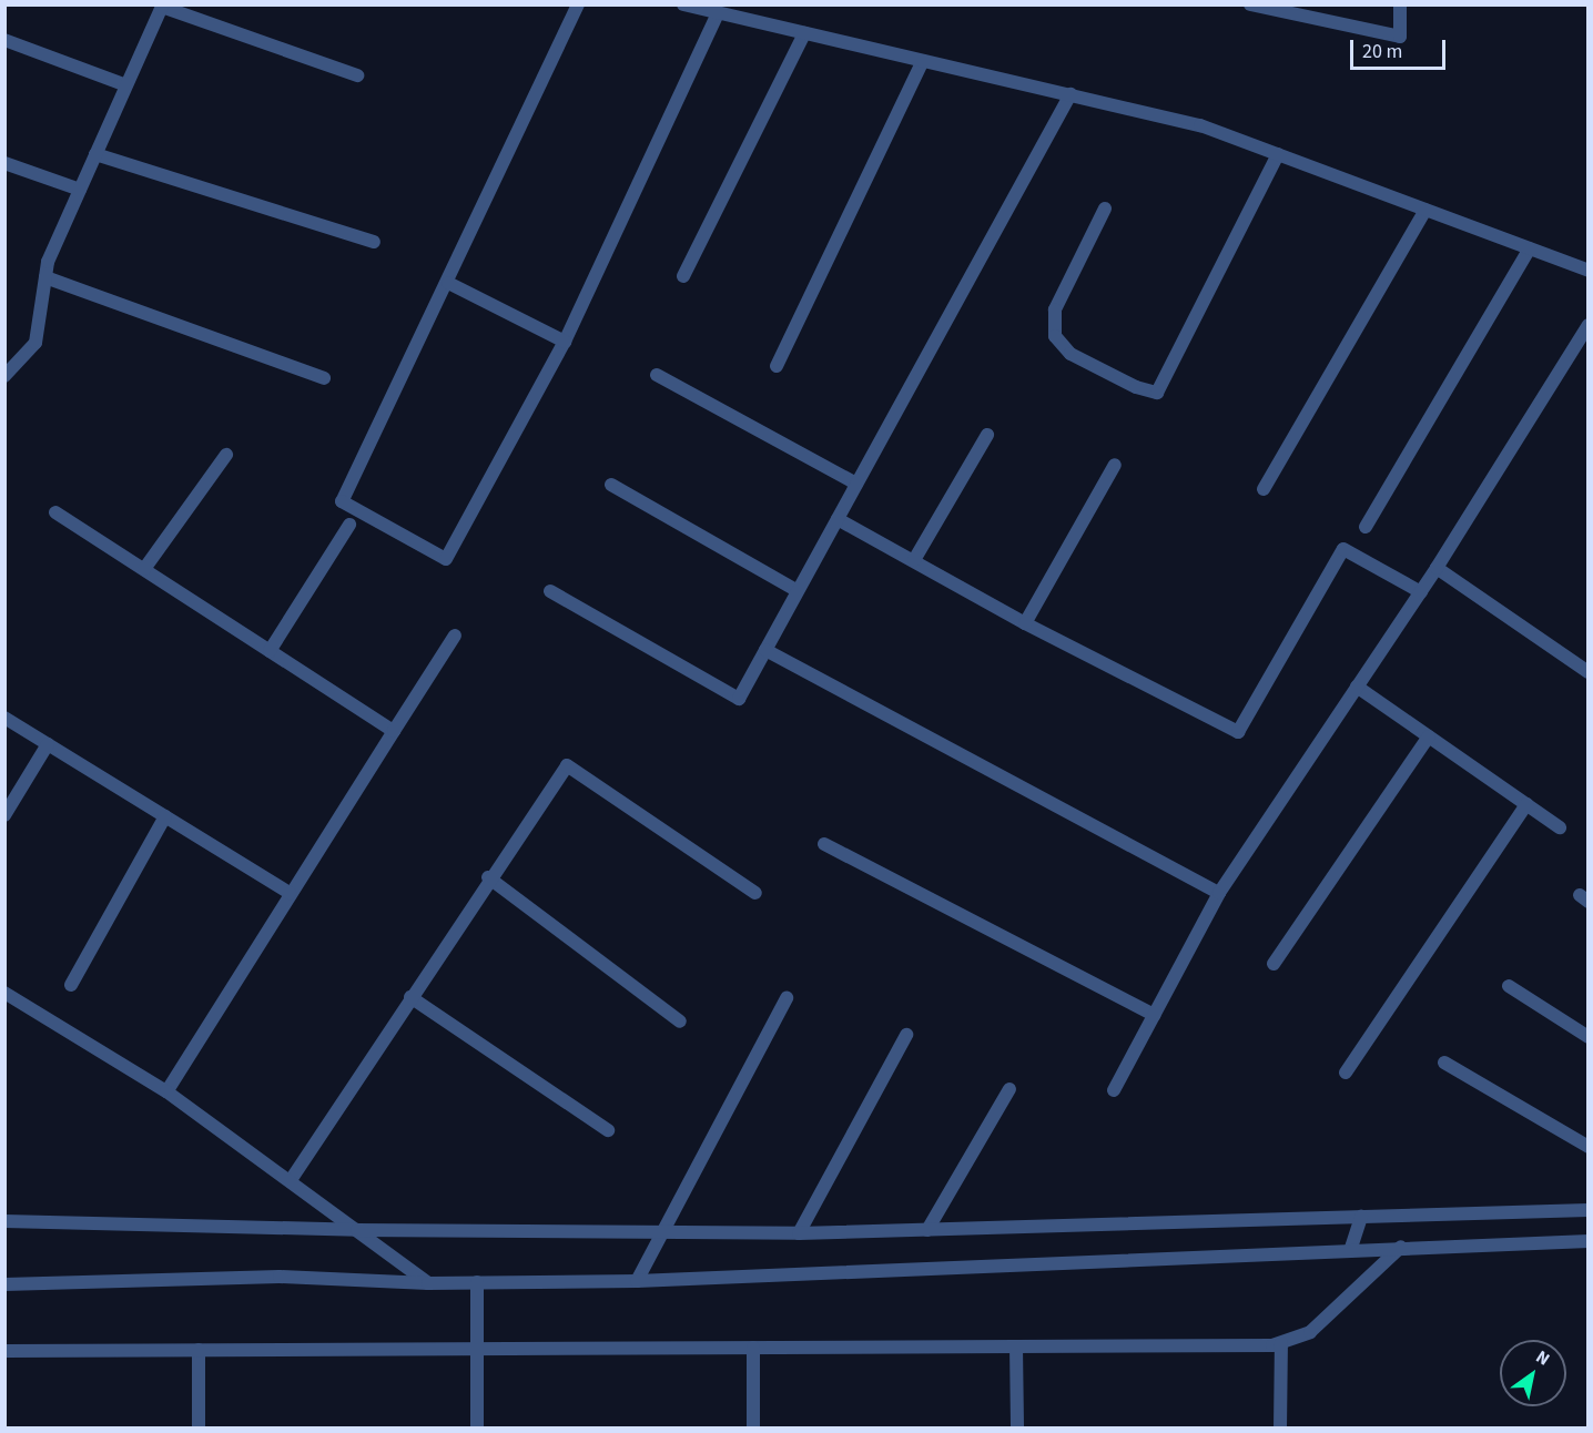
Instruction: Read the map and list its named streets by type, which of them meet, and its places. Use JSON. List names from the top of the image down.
{
  "scale_bar": "20 m",
  "north": "top right"
}
